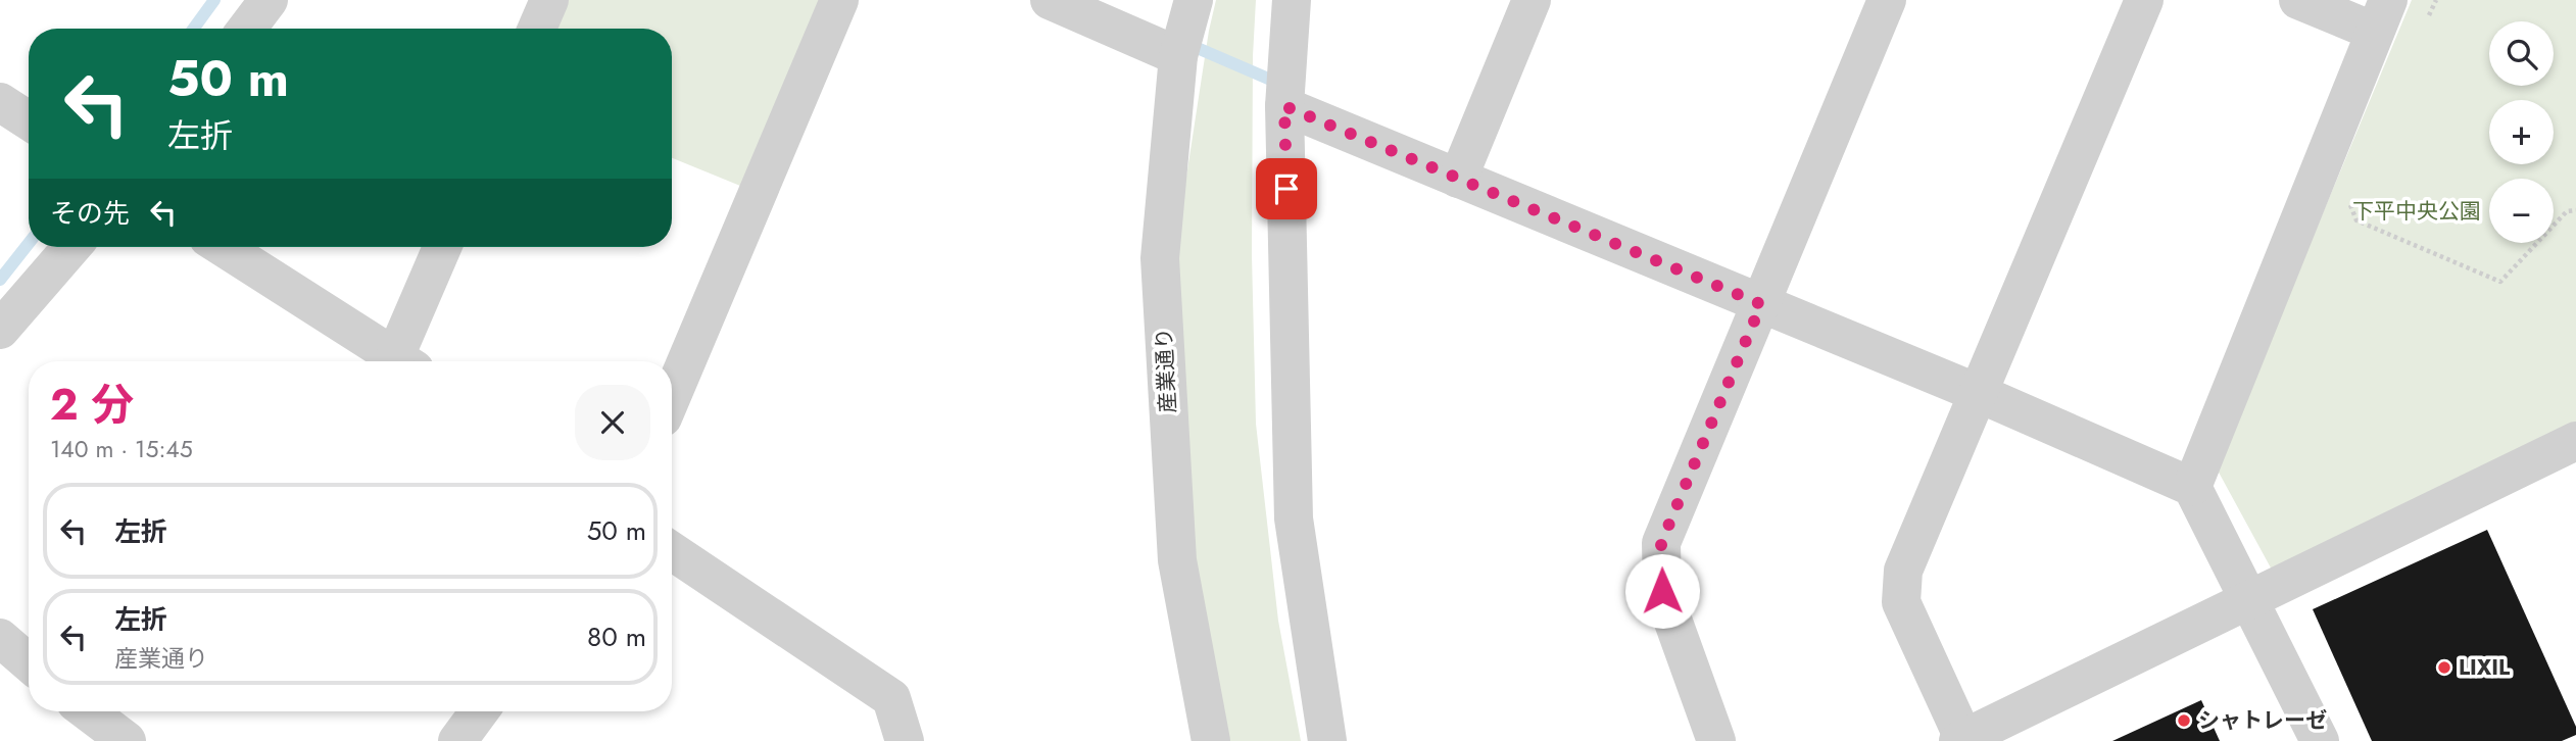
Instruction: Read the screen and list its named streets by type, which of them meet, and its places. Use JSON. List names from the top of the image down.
{
  "streets": {
    "street": ["産業通り"]
  },
  "parks": ["下平中央公園"],
  "places": ["LIXIL", "シャトレーゼ"],
  "page": {
    "map_buttons": ["+", "−"],
    "turn": ["50 m", "左折"],
    "then": "その先",
    "heading": ["2 分", "140 m · 15:45"],
    "list": [
      {
        "name": "左折",
        "value": "50 m"
      },
      {
        "name": "左折",
        "note": "産業通り",
        "value": "80 m"
      }
    ]
  }
}
